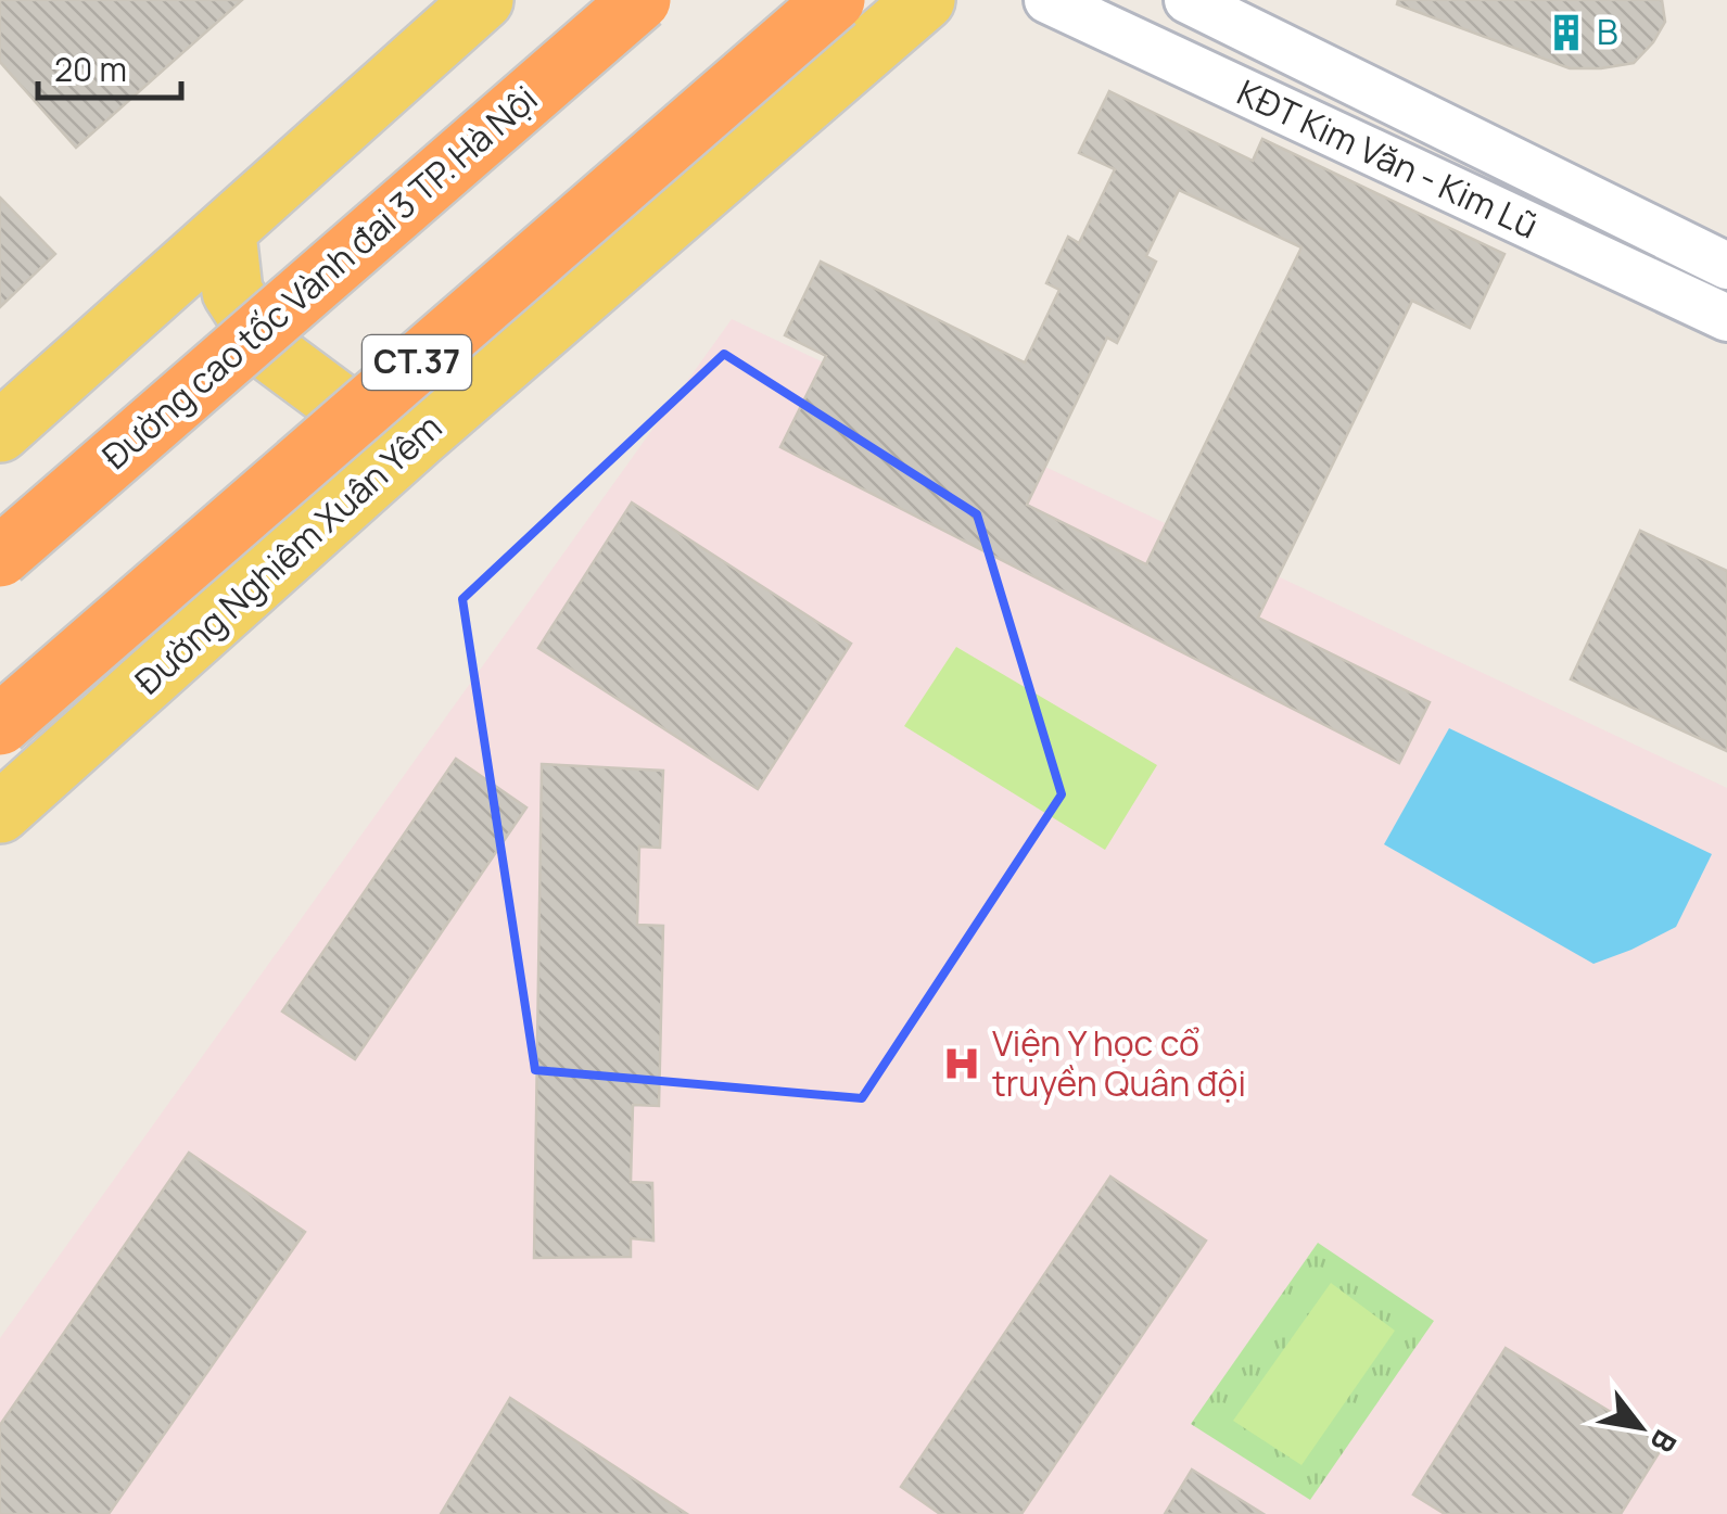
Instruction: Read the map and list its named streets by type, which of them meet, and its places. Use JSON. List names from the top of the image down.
{
  "streets": {
    "highway": ["Đường cao tốc Vành đai 3 TP. Hà Nội", "CT.37"],
    "main road": ["Đường Nghiêm Xuân Yêm"],
    "street": ["KĐT Kim Văn - Kim Lũ"]
  },
  "places": {
    "building": ["B"],
    "hospital": ["Viện Y học cổ truyền Quân đội"]
  },
  "scale_bar": "20 m",
  "north": "bottom right"
}
